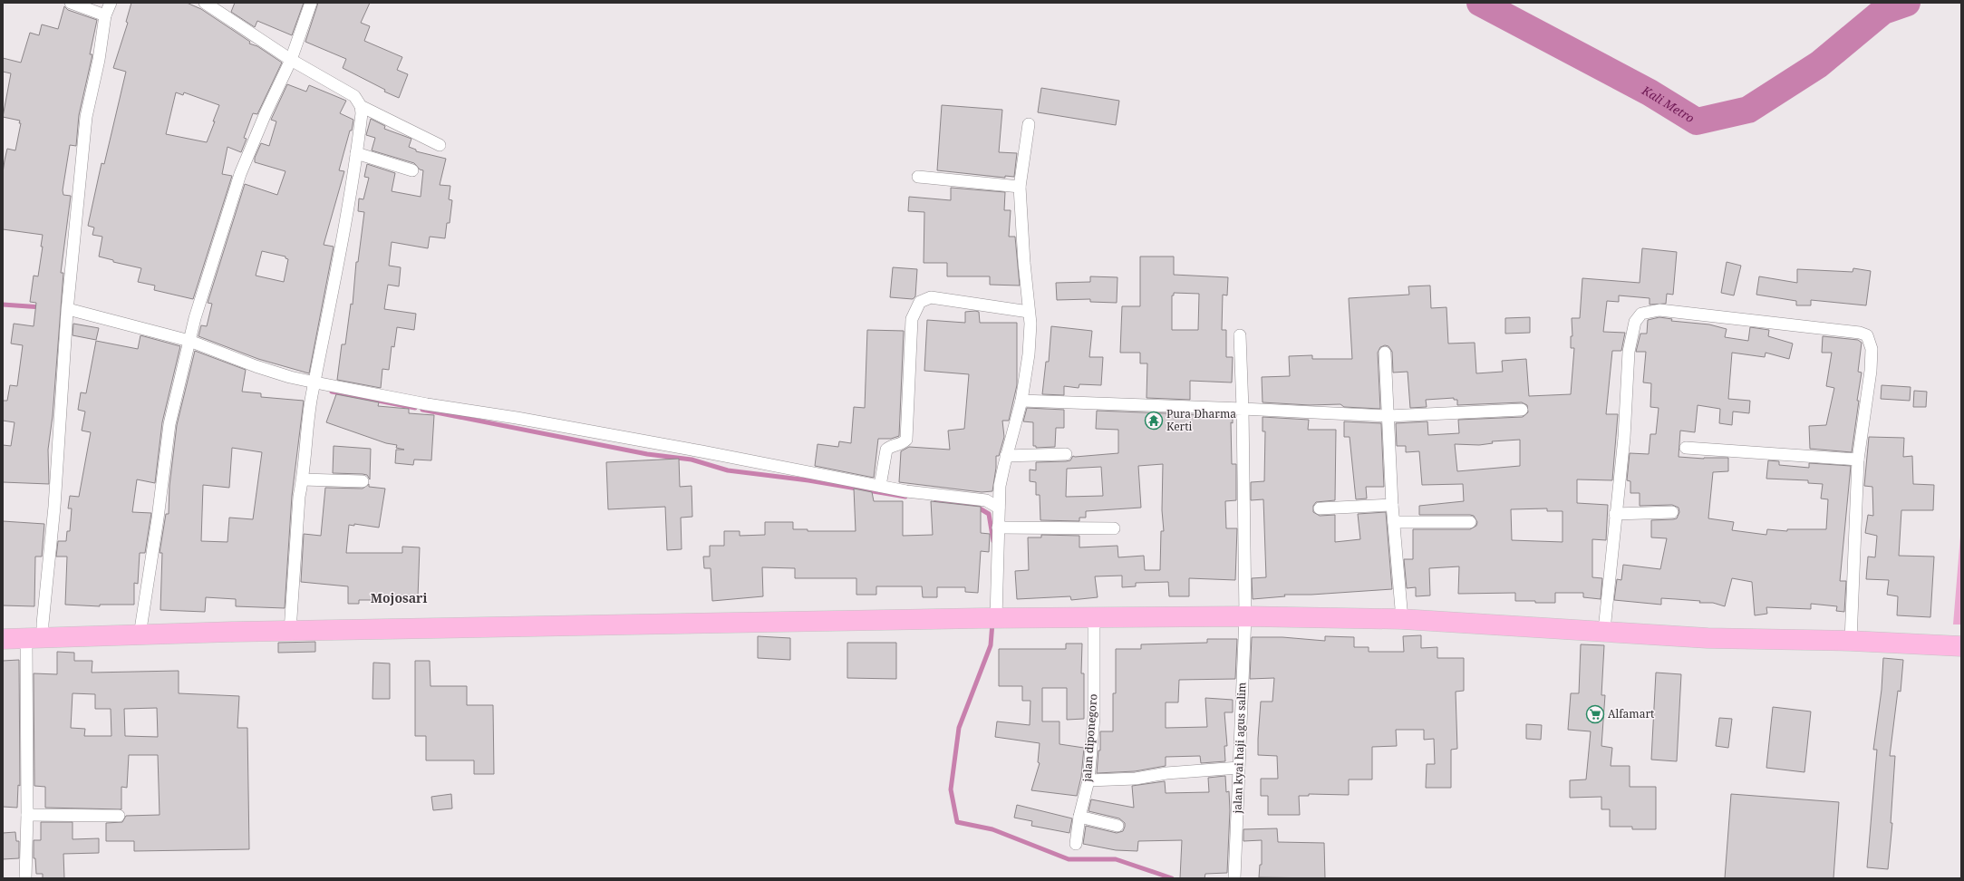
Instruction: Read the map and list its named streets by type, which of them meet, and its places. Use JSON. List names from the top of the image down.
{
  "streets": {
    "street": ["jalan diponegoro", "jalan kyai haji agus salim"]
  },
  "districts": ["Mojosari"],
  "water": ["Kali Metro"],
  "places": {
    "temple": ["Pura Dharma Kerti"],
    "supermarket": ["Alfamart"]
  }
}
